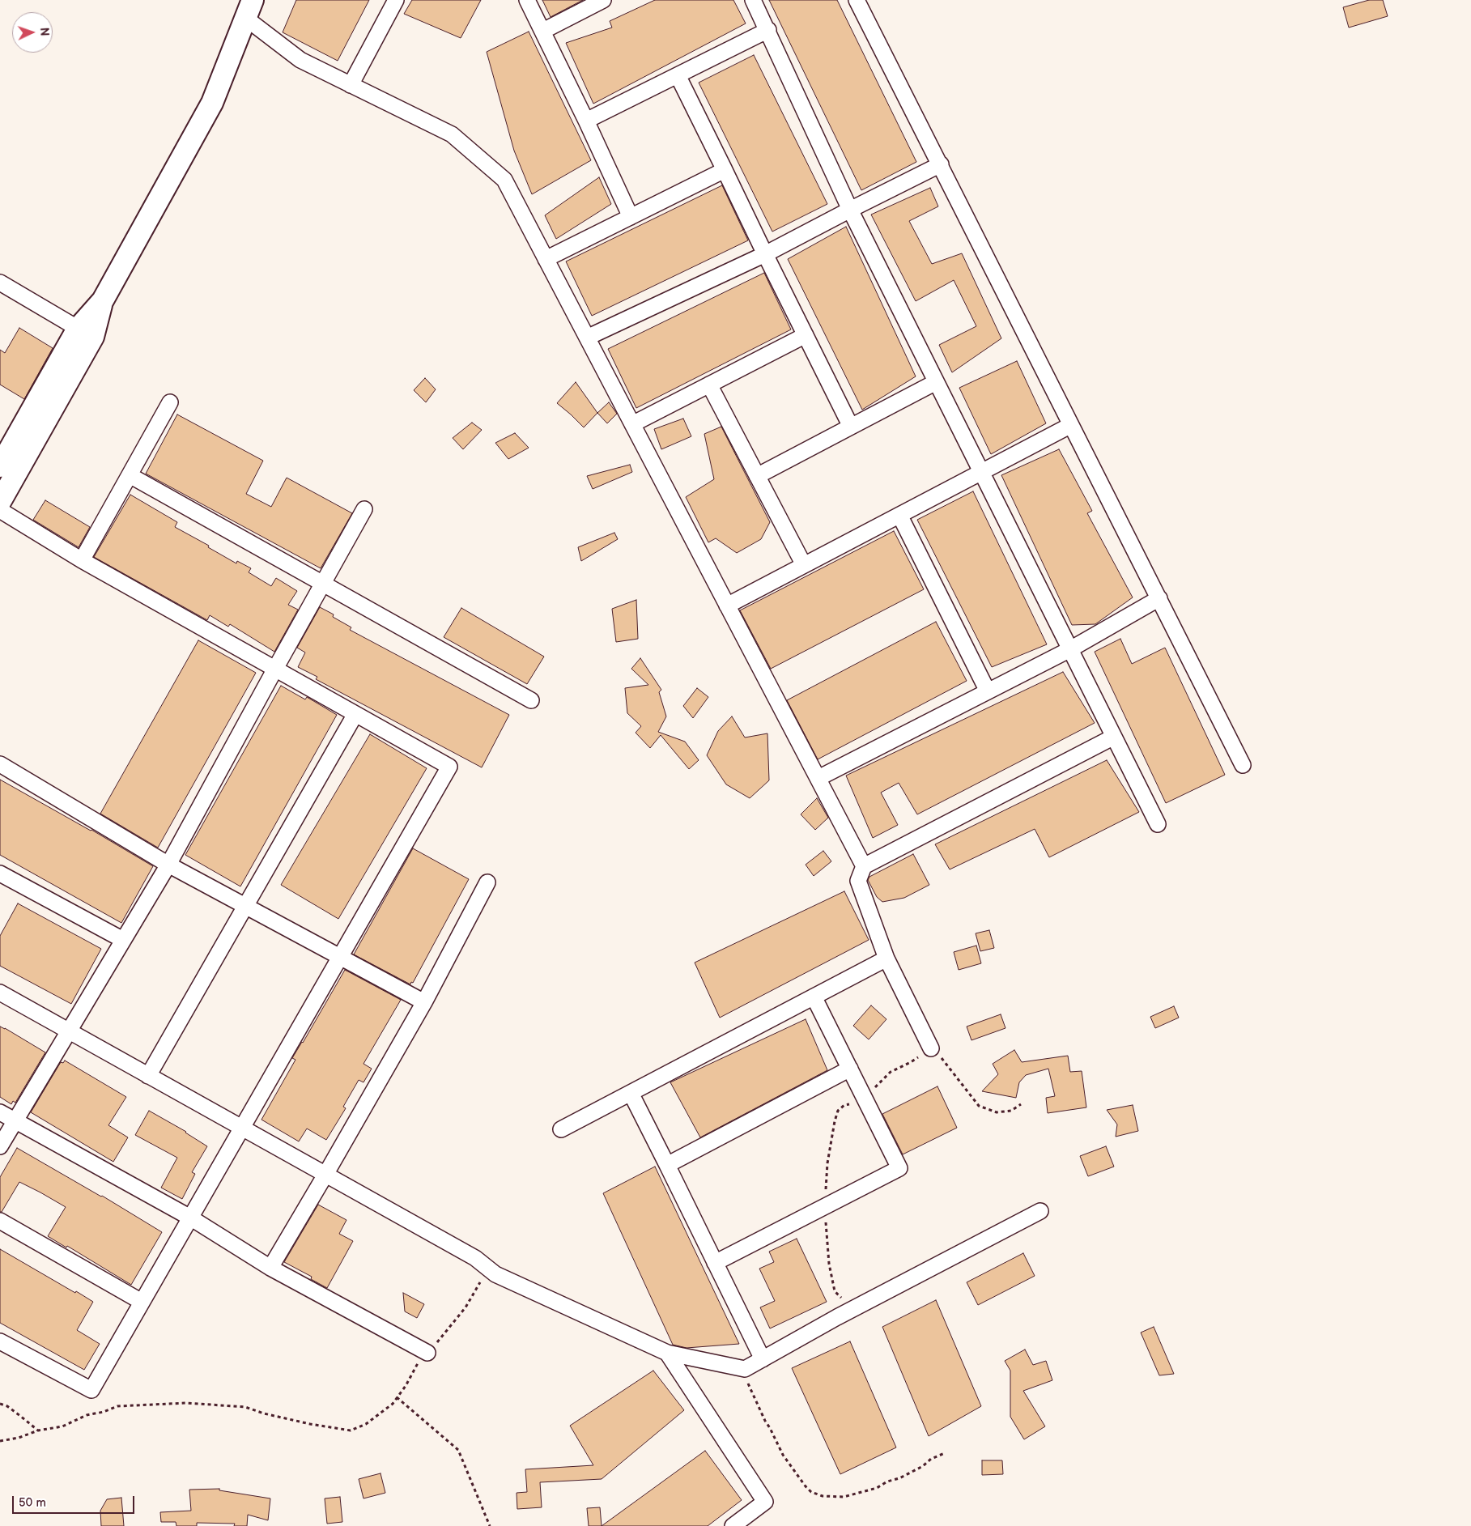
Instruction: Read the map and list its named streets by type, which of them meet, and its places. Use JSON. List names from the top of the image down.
{
  "scale_bar": "50 m",
  "north": "right"
}
